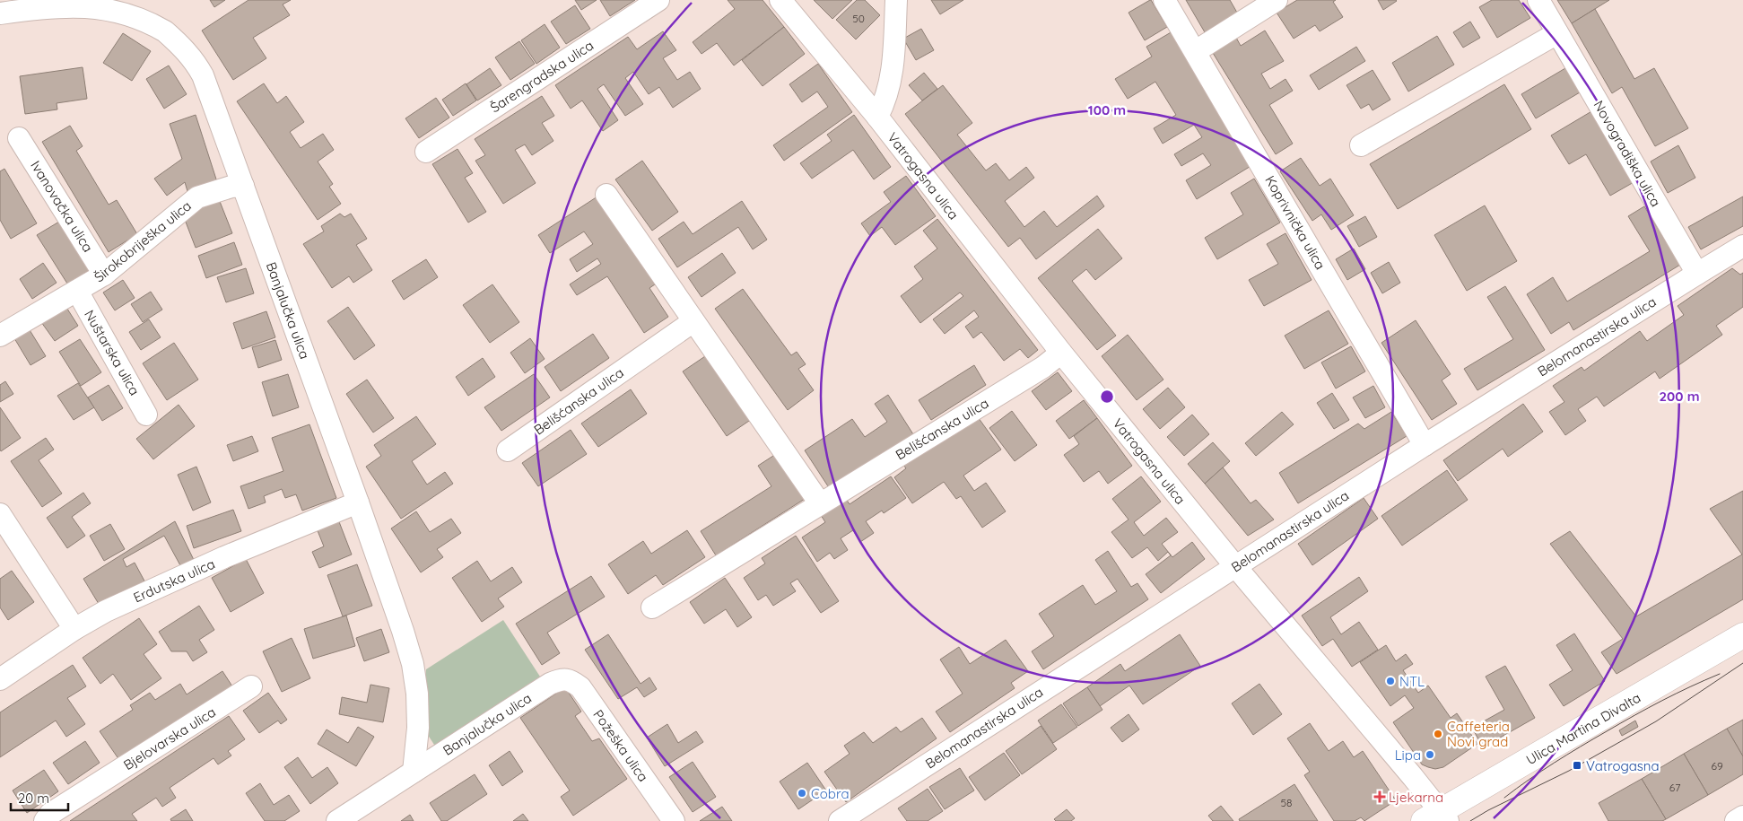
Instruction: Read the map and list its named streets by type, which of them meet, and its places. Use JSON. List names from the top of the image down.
{
  "streets": {
    "street": [
      "Šarengradska ulica",
      "Novogradiška ulica",
      "Vatrogasna ulica",
      "Ivanovačka ulica",
      "Koprivnička ulica",
      "Širokobriješka ulica",
      "Banjalučka ulica",
      "Belomanastirska ulica",
      "Nuštarska ulica",
      "Belišćanska ulica",
      "Erdutska ulica",
      "Ulica Martina Divalta",
      "Bjelovarska ulica",
      "Požeška ulica"
    ]
  },
  "crossings": [
    ["Novogradiška ulica", "Belomanastirska ulica"],
    ["Vatrogasna ulica", "Belomanastirska ulica"],
    ["Vatrogasna ulica", "Belišćanska ulica"],
    ["Vatrogasna ulica", "Ulica Martina Divalta"],
    ["Ivanovačka ulica", "Širokobriješka ulica"],
    ["Koprivnička ulica", "Belomanastirska ulica"],
    ["Širokobriješka ulica", "Banjalučka ulica"],
    ["Širokobriješka ulica", "Nuštarska ulica"],
    ["Banjalučka ulica", "Erdutska ulica"],
    ["Banjalučka ulica", "Požeška ulica"]
  ],
  "places": {
    "other": [
      "NTL",
      "Caffeteria Novi grad",
      "Lipa",
      "Cobra"
    ],
    "transit": ["Vatrogasna"],
    "health": ["Ljekarna"]
  },
  "house_numbers": [
    "50",
    "69",
    "67",
    "58"
  ],
  "scale_bar": "20 m",
  "rings": ["100 m", "200 m"]
}
